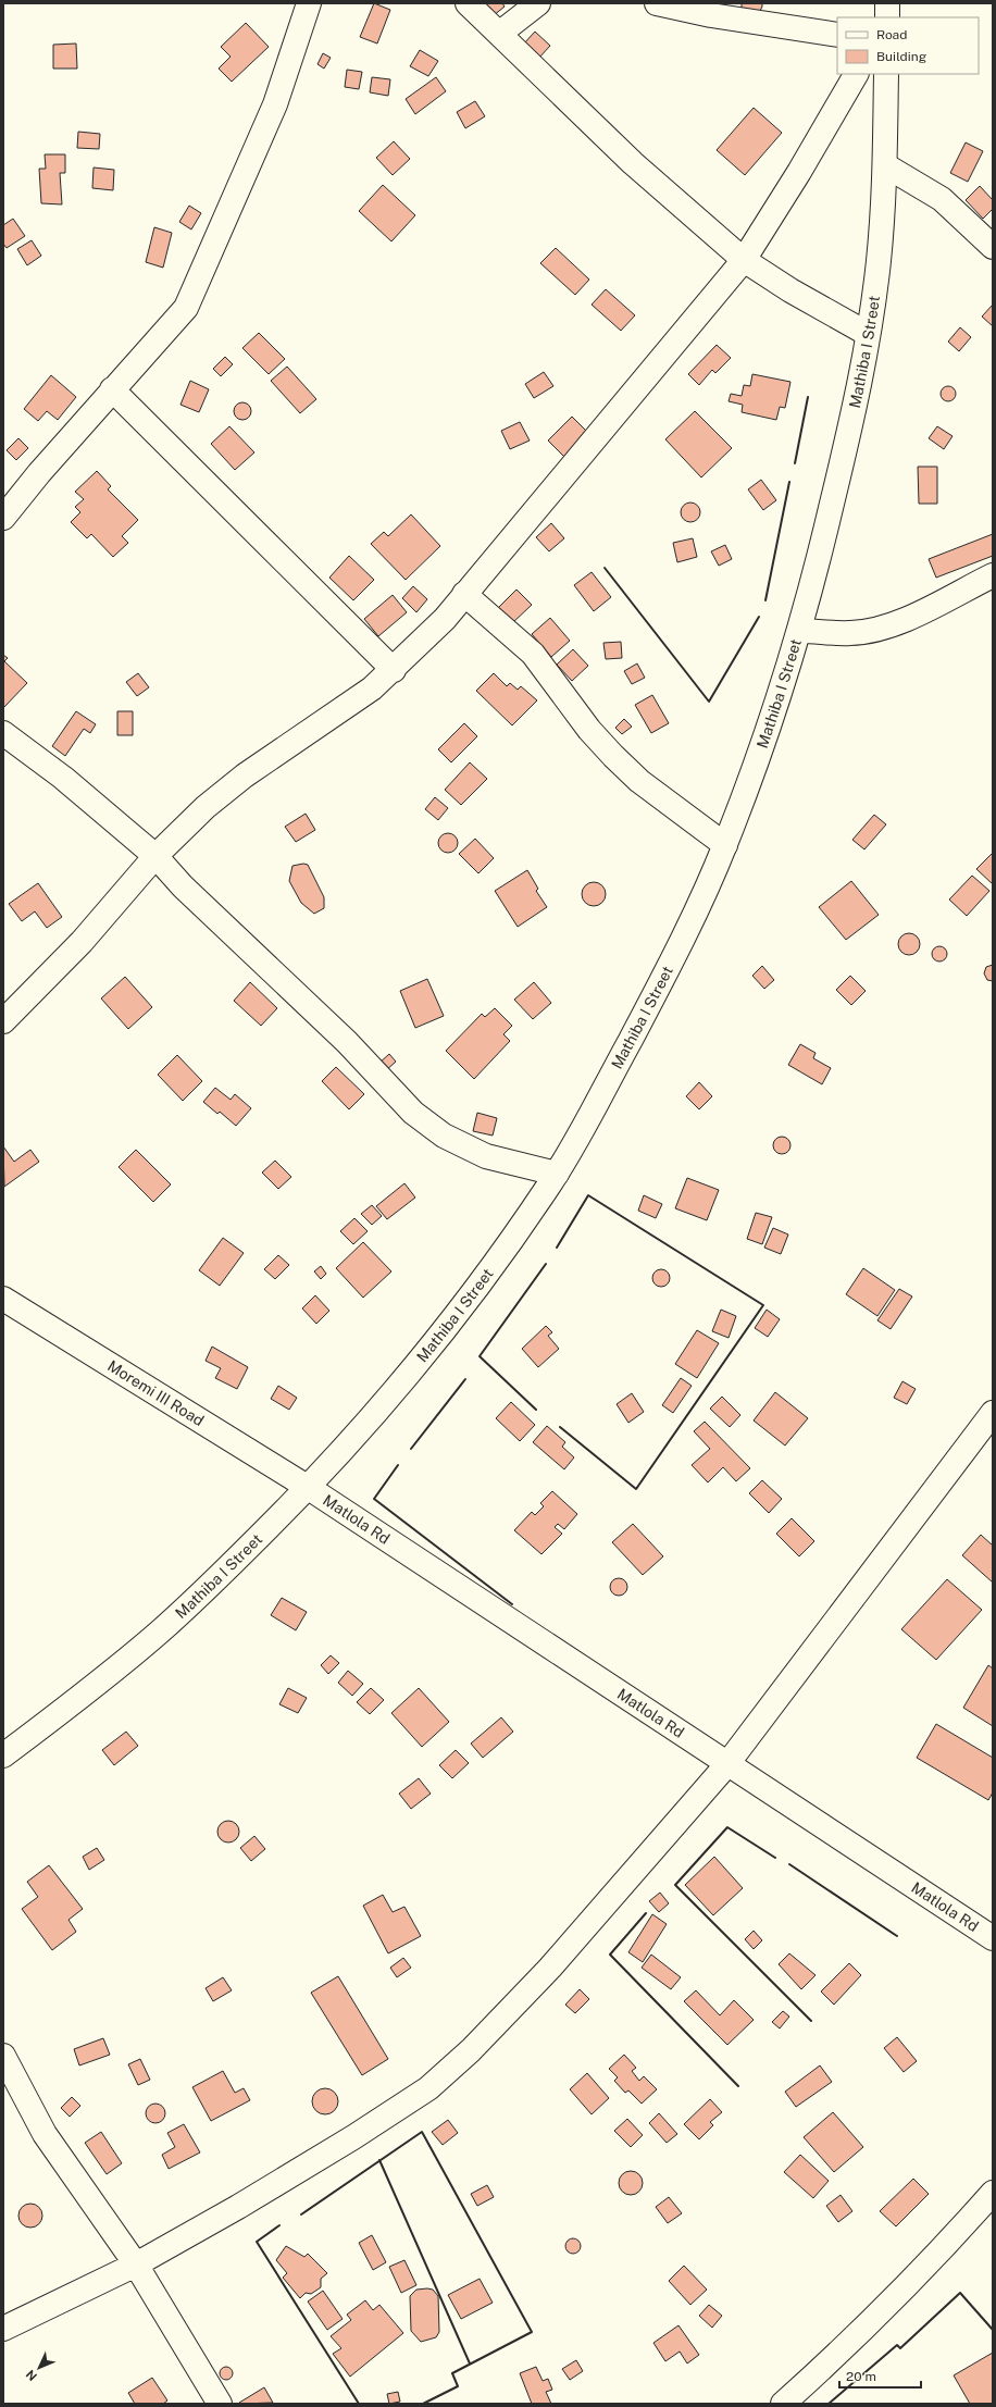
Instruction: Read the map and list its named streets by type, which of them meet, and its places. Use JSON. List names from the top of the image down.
{
  "streets": {
    "street": ["Mathiba I Street", "Moremi III Road", "Matlola Rd"]
  },
  "crossings": [
    ["Mathiba I Street", "Moremi III Road"],
    ["Mathiba I Street", "Matlola Rd"],
    ["Moremi III Road", "Matlola Rd"]
  ],
  "legend": ["Road", "Building"],
  "scale_bar": "20 m",
  "north": "bottom left"
}
